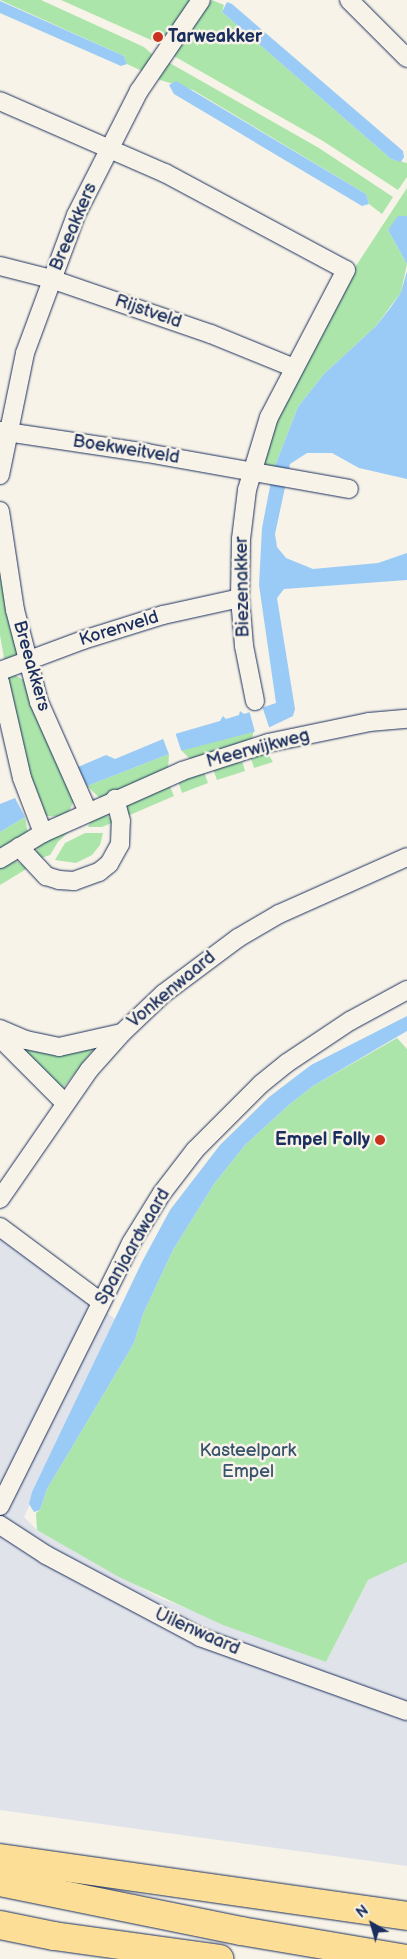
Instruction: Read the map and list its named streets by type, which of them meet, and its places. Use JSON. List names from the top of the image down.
{
  "streets": {
    "street": [
      "Breeakkers",
      "Rijstveld",
      "Boekweitveld",
      "Biezenakker",
      "Korenveld",
      "Meerwijkweg",
      "Vonkenwaard",
      "Spanjaardwaard",
      "Uilenwaard"
    ]
  },
  "crossings": [
    ["Breeakkers", "Rijstveld"],
    ["Breeakkers", "Boekweitveld"],
    ["Breeakkers", "Biezenakker"],
    ["Breeakkers", "Korenveld"],
    ["Breeakkers", "Meerwijkweg"],
    ["Rijstveld", "Biezenakker"],
    ["Boekweitveld", "Biezenakker"],
    ["Biezenakker", "Korenveld"]
  ],
  "parks": ["Kasteelpark Empel"],
  "places": ["Tarweakker", "Empel Folly"],
  "north": "top left"
}
